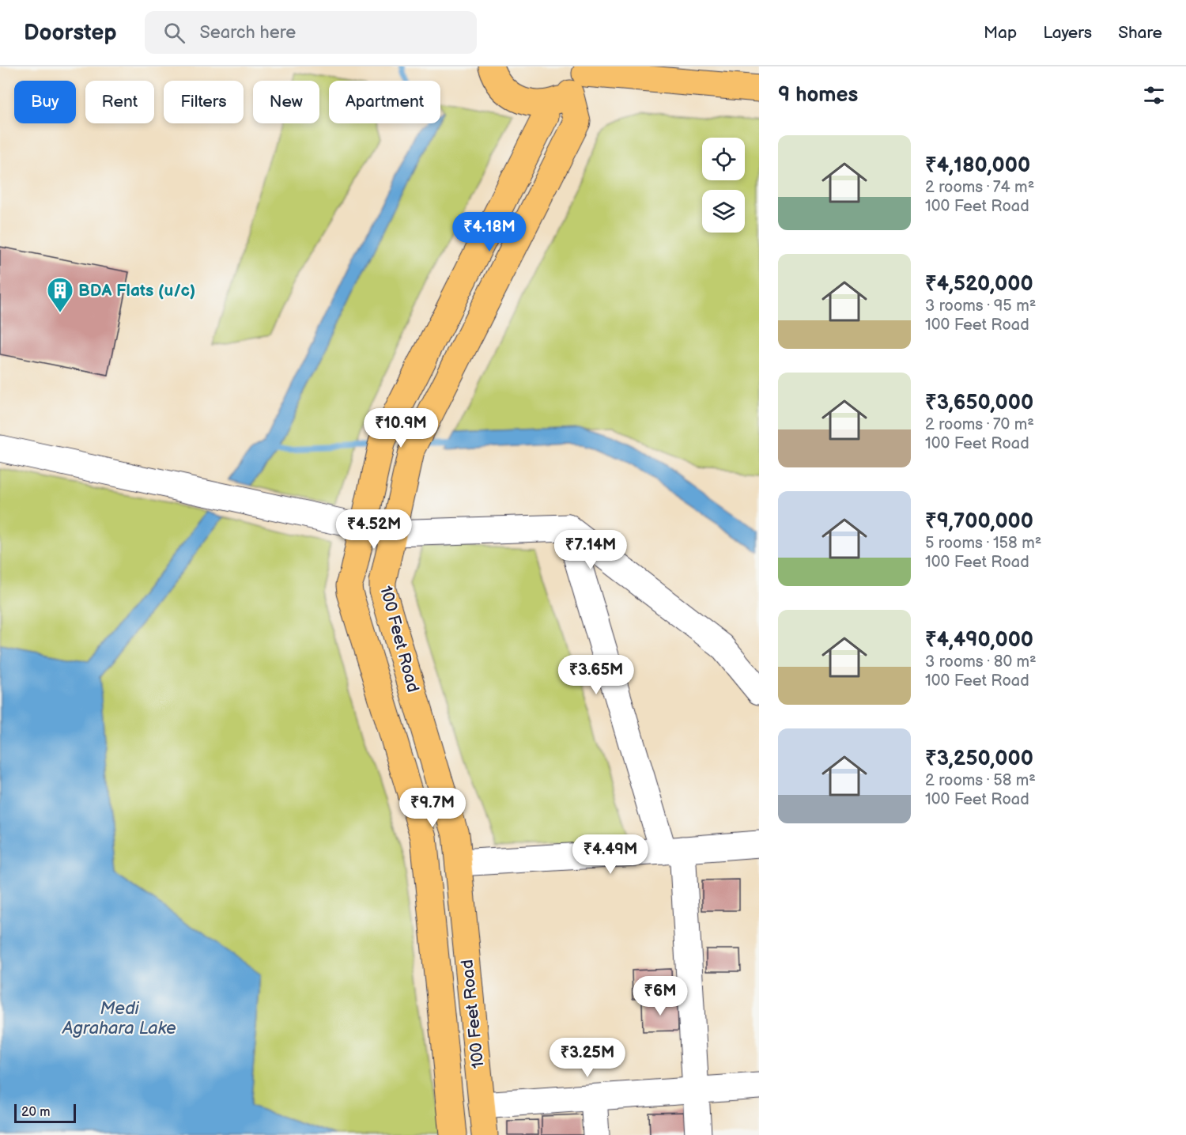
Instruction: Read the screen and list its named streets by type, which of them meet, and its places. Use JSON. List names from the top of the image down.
{
  "streets": {
    "main road": ["100 Feet Road"]
  },
  "water": ["Medi Agrahara Lake"],
  "places": {
    "building": ["BDA Flats (u/c)"]
  },
  "scale_bar": "20 m",
  "page": {
    "header": "Doorstep",
    "search": "Search here",
    "nav": ["Map", "Layers", "Share"],
    "heading": "9 homes",
    "chip": [
      "Buy",
      "Rent",
      "Filters",
      "New",
      "Apartment"
    ],
    "list": [
      {
        "name": "₹4,180,000",
        "note": "2 rooms · 74 m² · 100 Feet Road"
      },
      {
        "name": "₹4,520,000",
        "note": "3 rooms · 95 m² · 100 Feet Road"
      },
      {
        "name": "₹3,650,000",
        "note": "2 rooms · 70 m² · 100 Feet Road"
      },
      {
        "name": "₹9,700,000",
        "note": "5 rooms · 158 m² · 100 Feet Road"
      },
      {
        "name": "₹4,490,000",
        "note": "3 rooms · 80 m² · 100 Feet Road"
      },
      {
        "name": "₹3,250,000",
        "note": "2 rooms · 58 m² · 100 Feet Road"
      }
    ],
    "price": [
      "₹4.18M",
      "₹10.9M",
      "₹4.52M",
      "₹7.14M",
      "₹3.65M",
      "₹9.7M",
      "₹4.49M",
      "₹6M",
      "₹3.25M"
    ],
    "scale": "20 m"
  }
}
